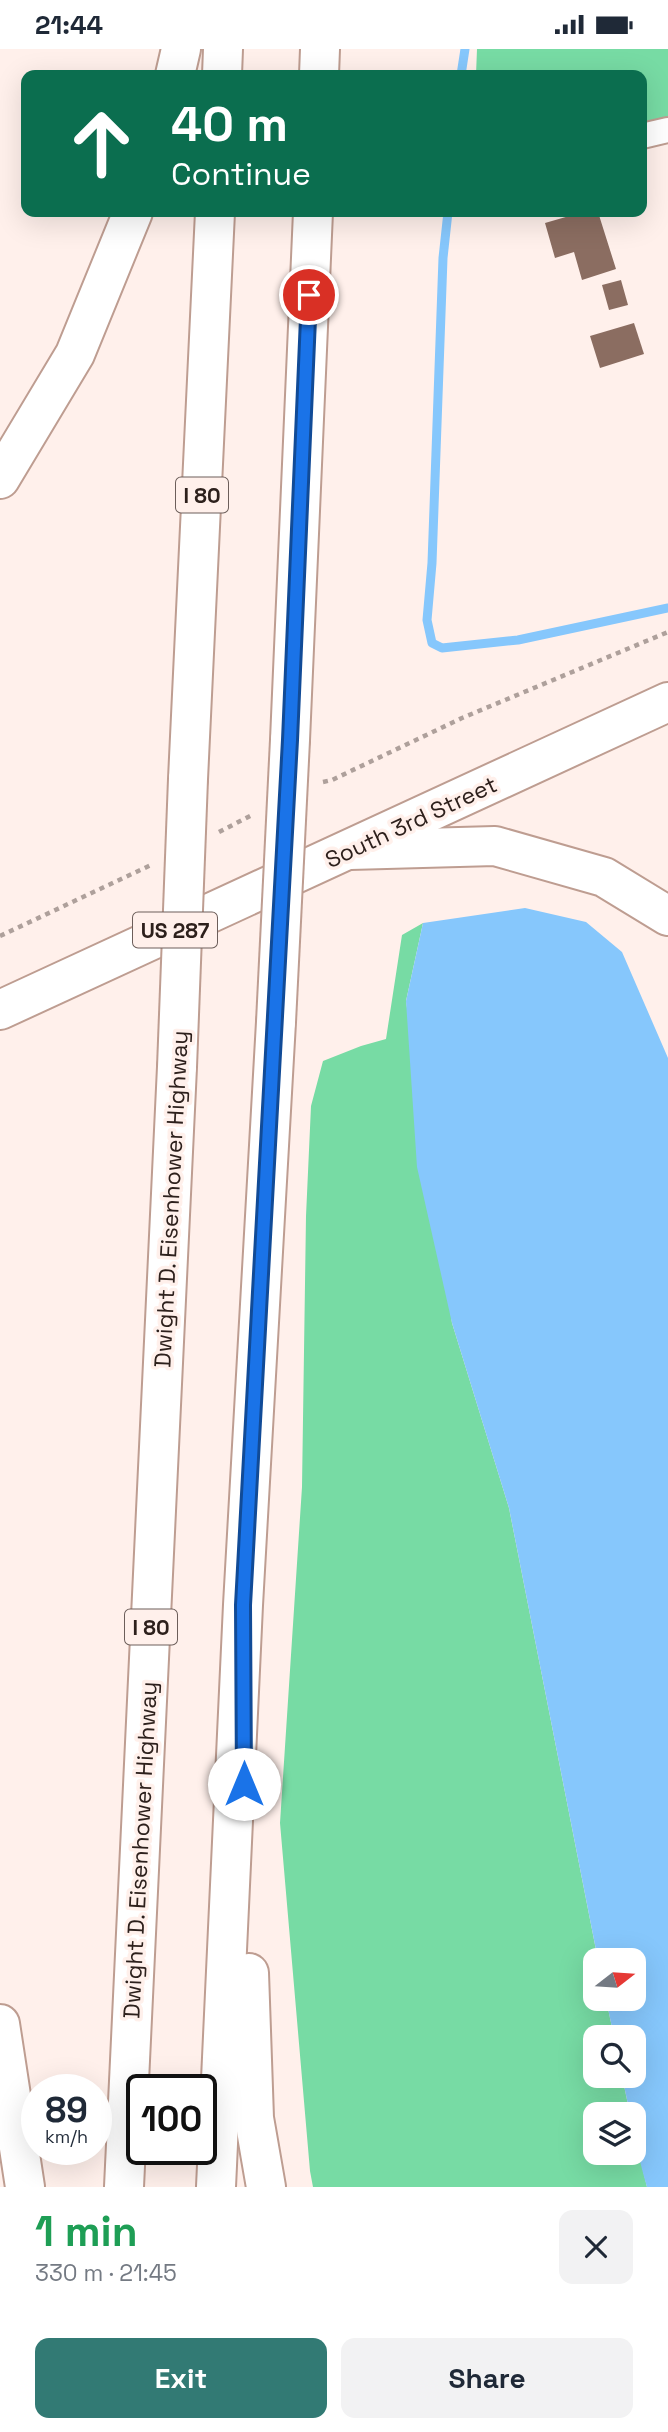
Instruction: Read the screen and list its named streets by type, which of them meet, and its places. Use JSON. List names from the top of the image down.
{
  "streets": {
    "highway": [
      "I 80",
      "South 3rd Street",
      "US 287",
      "Dwight D. Eisenhower Highway"
    ]
  },
  "north": "right",
  "page": {
    "status": "21:44",
    "turn": ["40 m", "Continue"],
    "speed": "89 km/h",
    "limit": "100",
    "heading": ["1 min", "330 m · 21:45"],
    "buttons": ["Exit", "Share"]
  }
}
